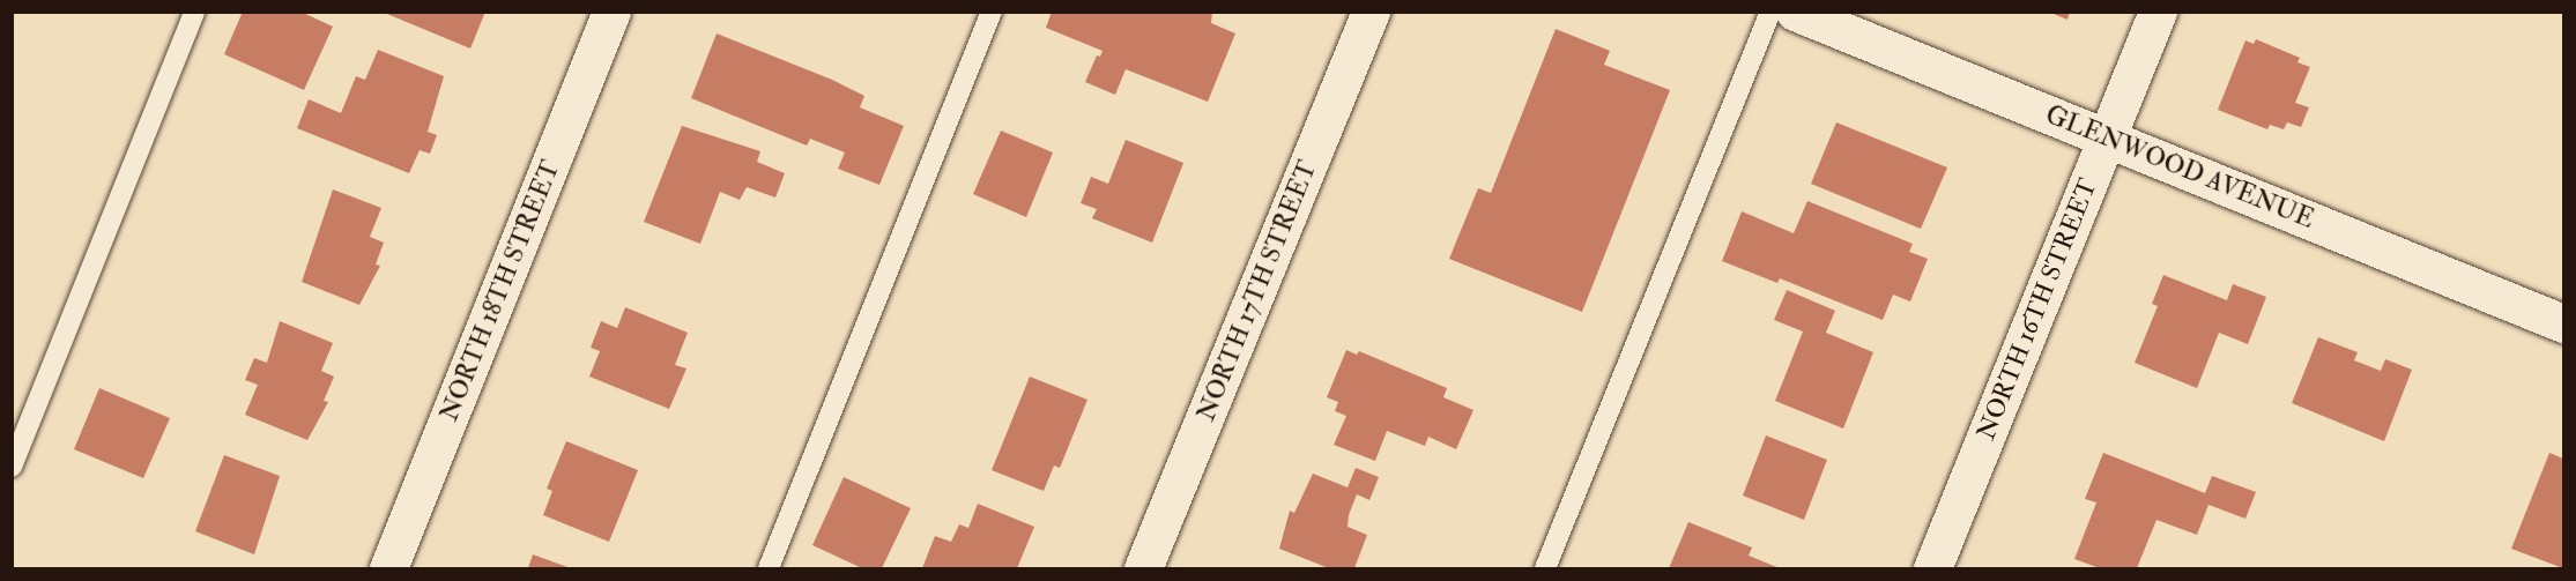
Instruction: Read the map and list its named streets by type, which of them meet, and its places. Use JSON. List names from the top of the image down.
{
  "streets": {
    "street": [
      "GLENWOOD AVENUE",
      "NORTH 18TH STREET",
      "NORTH 17TH STREET",
      "NORTH 16TH STREET"
    ]
  },
  "crossings": [
    ["GLENWOOD AVENUE", "NORTH 16TH STREET"]
  ]
}
